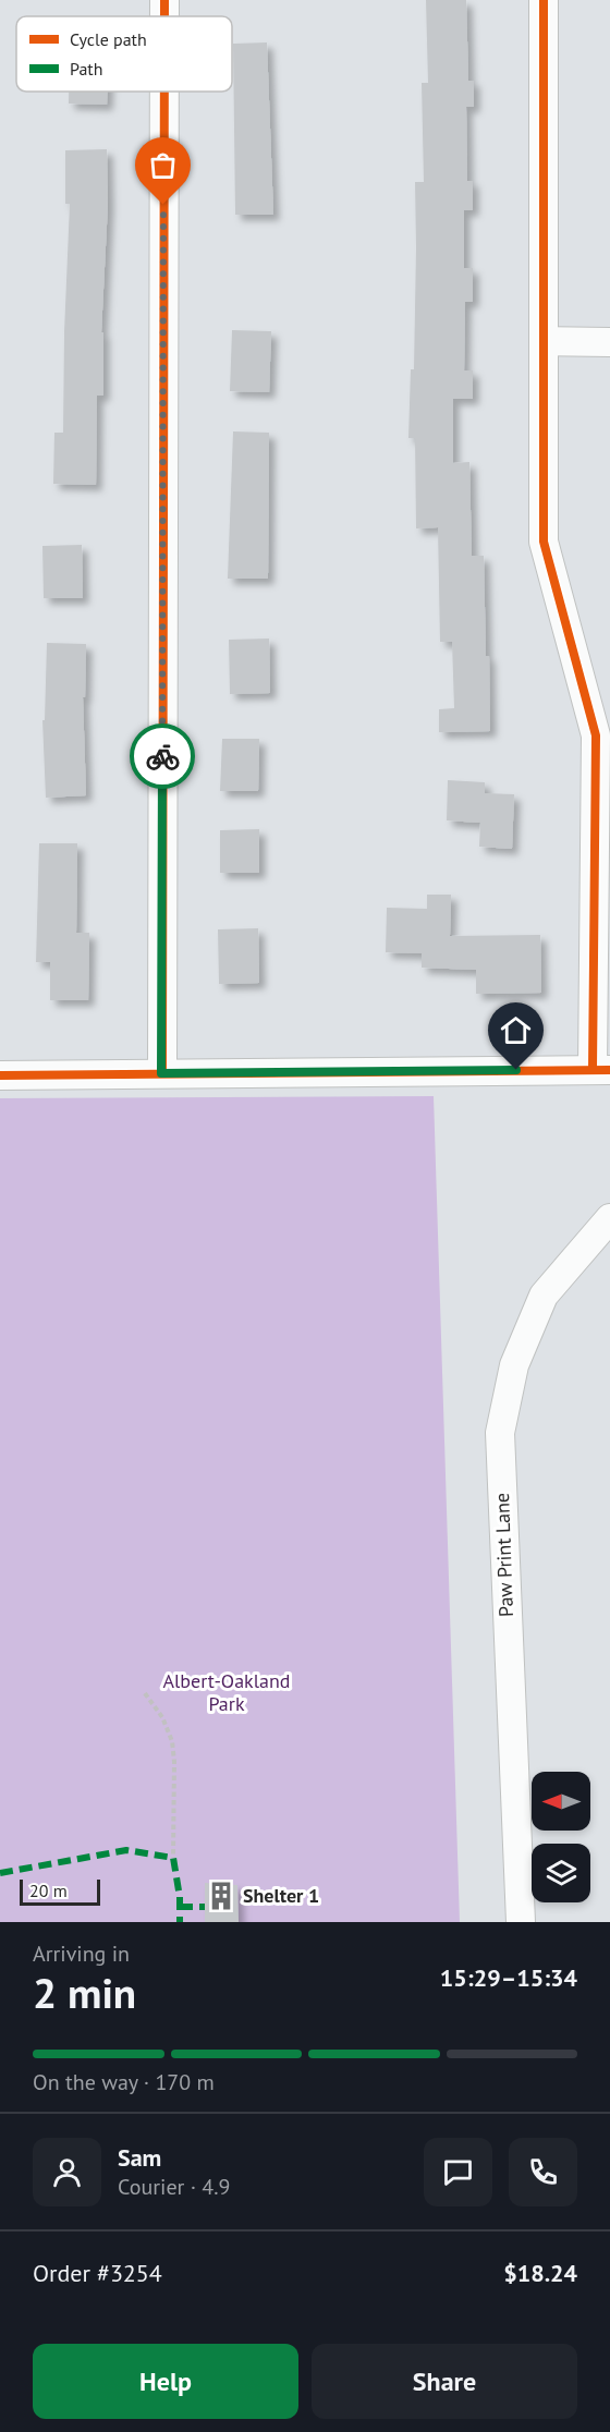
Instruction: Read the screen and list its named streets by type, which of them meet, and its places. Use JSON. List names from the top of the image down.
{
  "streets": {
    "street": ["Paw Print Lane"]
  },
  "parks": ["Albert-Oakland Park"],
  "places": {
    "building": ["Shelter 1"]
  },
  "legend": ["Cycle path", "Path"],
  "scale_bar": "20 m",
  "north": "left",
  "page": {
    "scale": "20 m",
    "heading": ["2 min", "Arriving in", "15:29–15:34"],
    "panel": [
      "Sam",
      "Courier · 4.9",
      "Order #3254",
      "$18.24"
    ],
    "bar": "On the way · 170 m",
    "buttons": ["Help", "Share"]
  }
}
